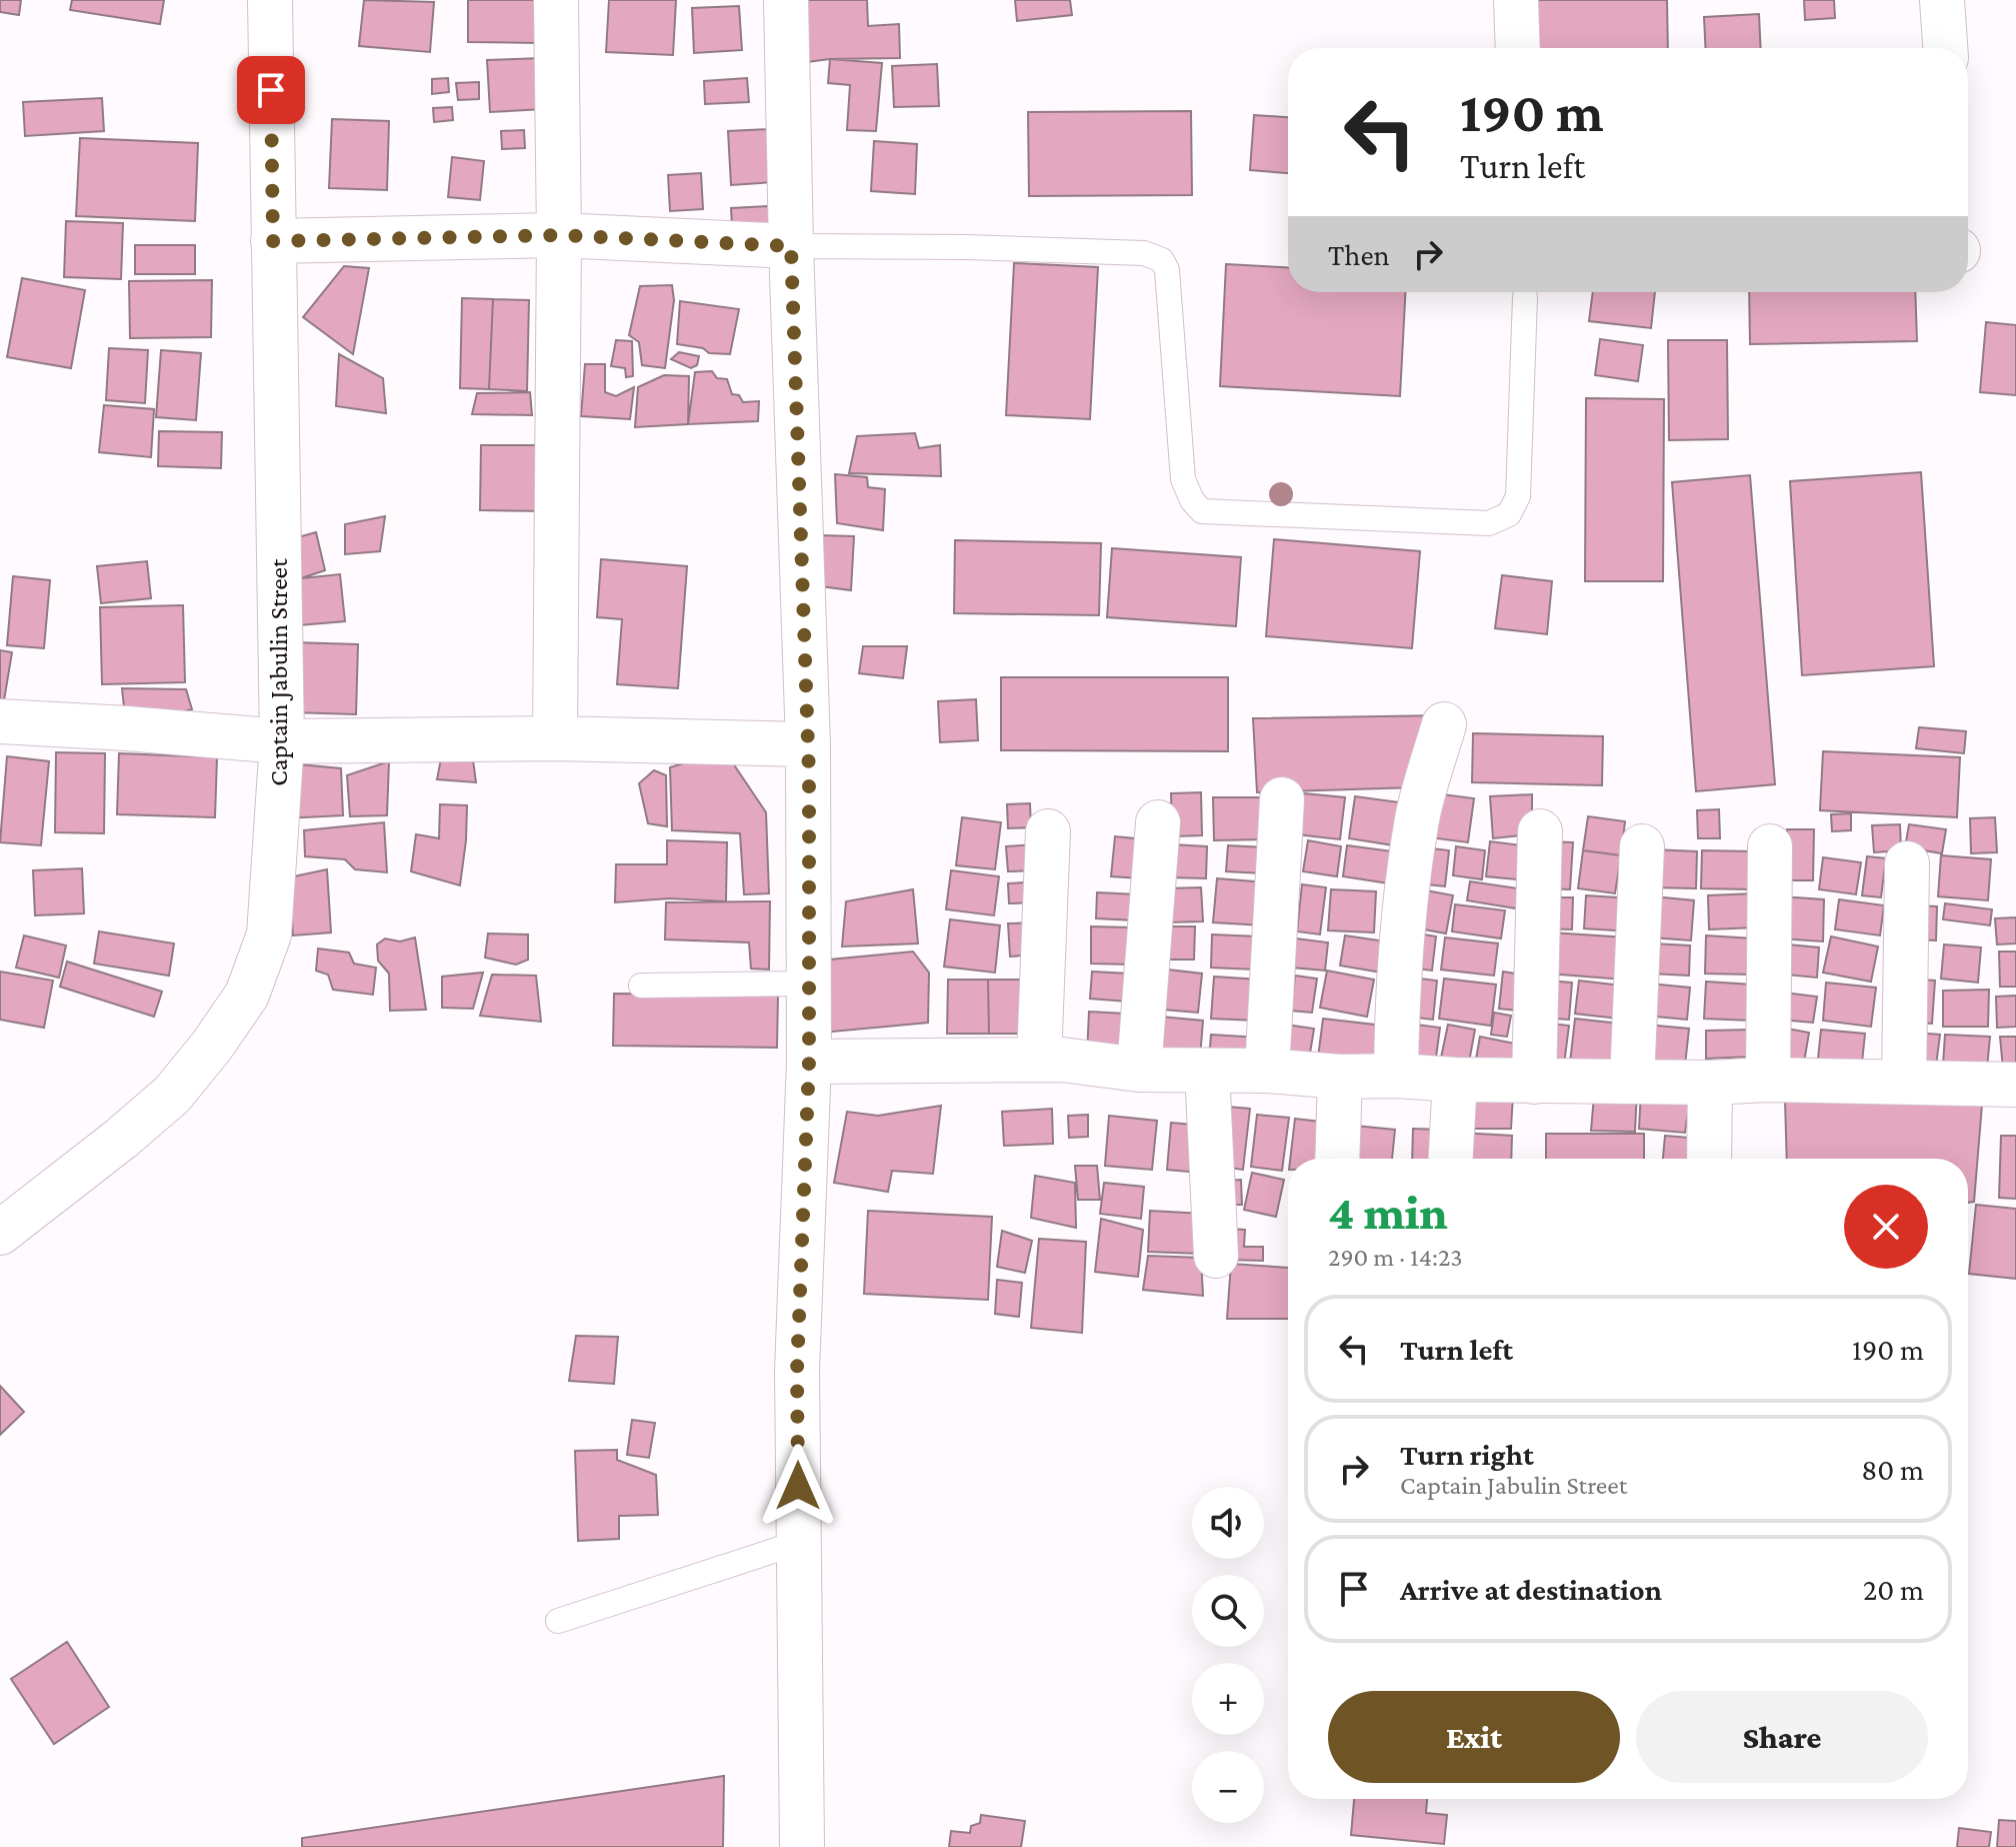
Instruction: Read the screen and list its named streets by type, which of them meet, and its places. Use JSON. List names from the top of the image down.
{
  "streets": {
    "street": ["Captain Jabulin Street"]
  },
  "page": {
    "turn": ["190 m", "Turn left"],
    "then": "Then",
    "heading": ["4 min", "290 m · 14:23"],
    "list": [
      {
        "name": "Turn left",
        "value": "190 m"
      },
      {
        "name": "Turn right",
        "note": "Captain Jabulin Street",
        "value": "80 m"
      },
      {
        "name": "Arrive at destination",
        "value": "20 m"
      }
    ],
    "map_buttons": ["+", "−"],
    "buttons": ["Exit", "Share"]
  }
}
